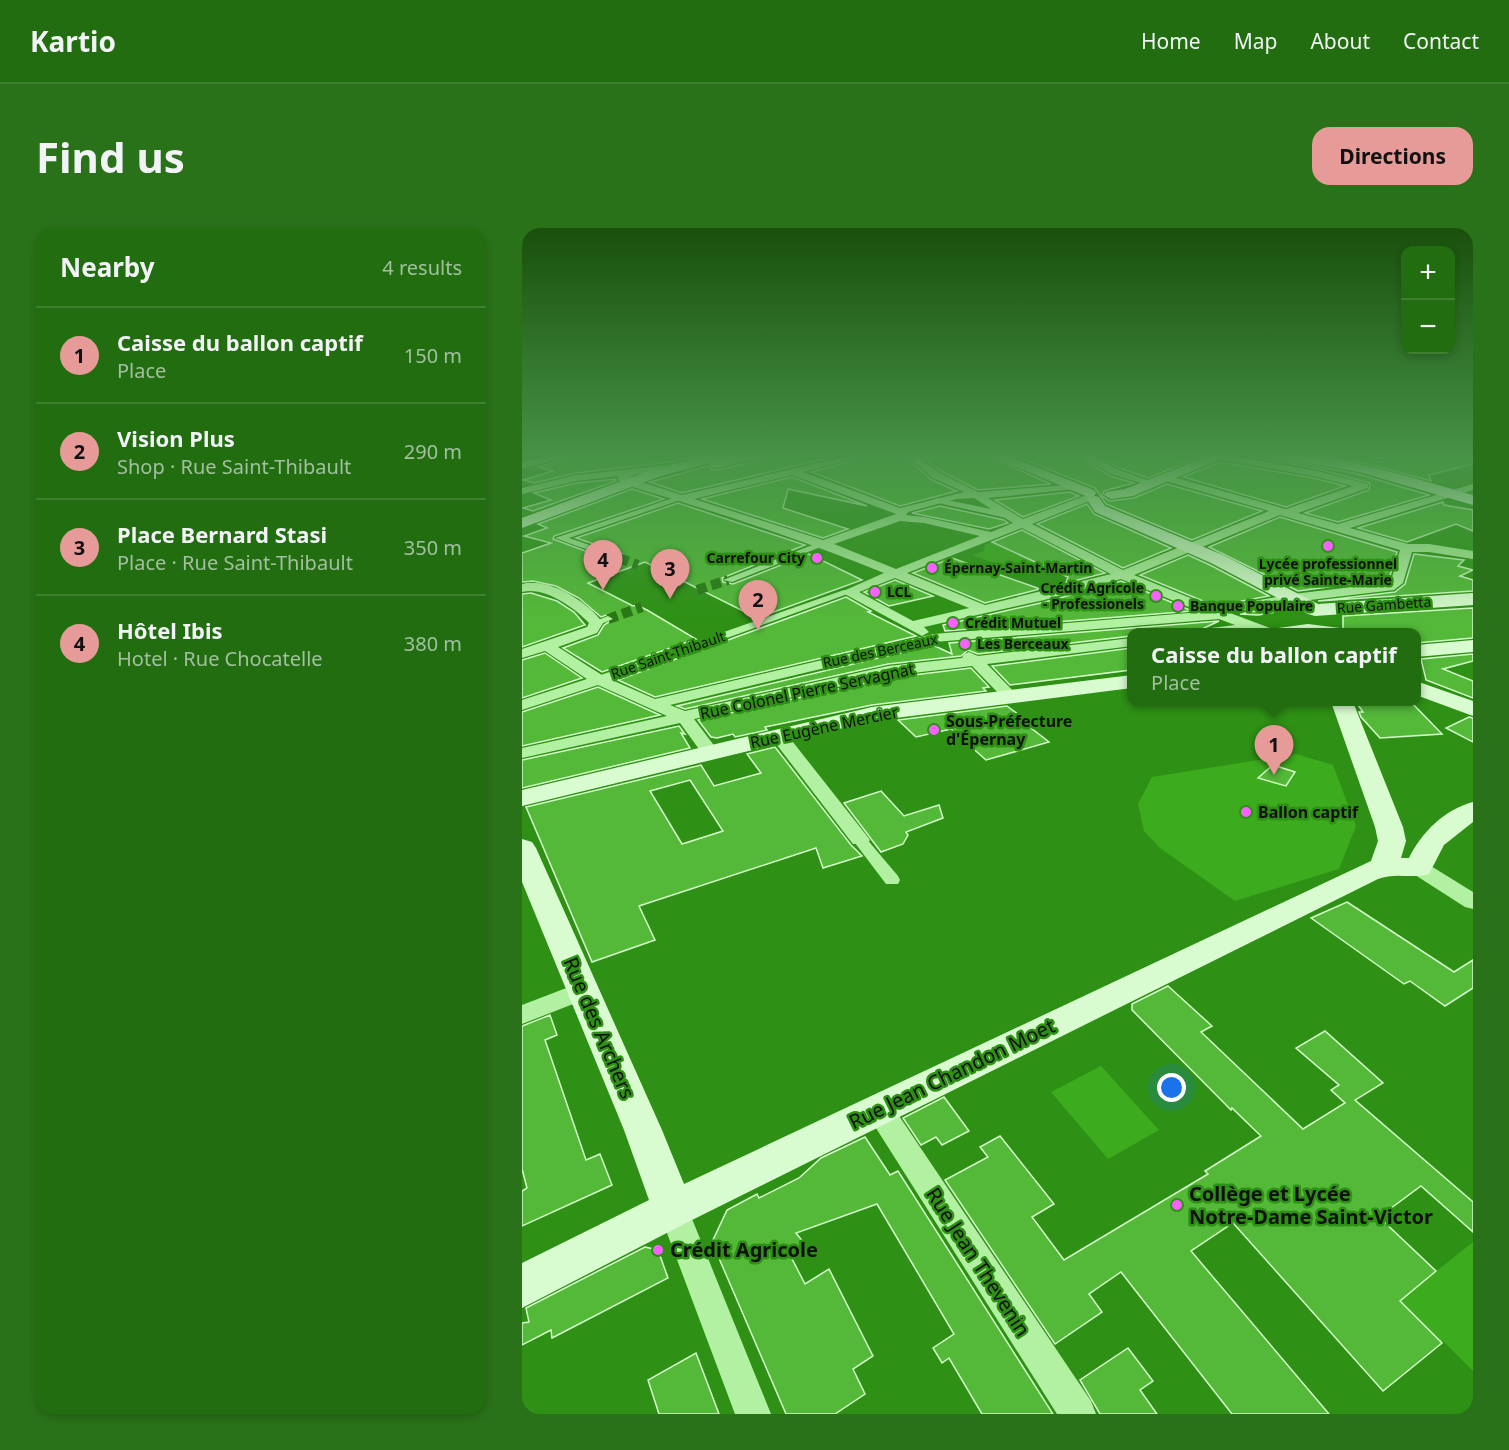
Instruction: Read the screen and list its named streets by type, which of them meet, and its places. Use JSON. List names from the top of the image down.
{
  "streets": {
    "main road": [
      "Rue Gambetta",
      "Rue Eugène Mercier",
      "Rue des Archers",
      "Rue Jean Chandon Moet"
    ],
    "street": [
      "Rue des Berceaux",
      "Rue Saint-Thibault",
      "Rue Colonel Pierre Servagnat",
      "Rue Jean Thevenin"
    ]
  },
  "crossings": [
    ["Rue des Archers", "Rue Jean Chandon Moet"],
    ["Rue Jean Chandon Moet", "Rue Jean Thevenin"]
  ],
  "places": [
    "Lycée professionnel privé Sainte-Marie",
    "Carrefour City",
    "Épernay-Saint-Martin",
    "LCL",
    "Crédit Agricole - Professionels",
    "Banque Populaire",
    "Crédit Mutuel",
    "Les Berceaux",
    "Sous-Préfecture d'Épernay",
    "Ballon captif",
    "Collège et Lycée Notre-Dame Saint-Victor",
    "Crédit Agricole"
  ],
  "page": {
    "header": "Kartio",
    "nav": [
      "Home",
      "Map",
      "About",
      "Contact"
    ],
    "buttons": "Directions",
    "title": "Find us",
    "heading": ["Nearby", "4 results"],
    "map_buttons": ["+", "−"],
    "list": [
      {
        "mark": "1",
        "name": "Caisse du ballon captif",
        "note": "Place",
        "value": "150 m"
      },
      {
        "mark": "2",
        "name": "Vision Plus",
        "note": "Shop · Rue Saint-Thibault",
        "value": "290 m"
      },
      {
        "mark": "3",
        "name": "Place Bernard Stasi",
        "note": "Place · Rue Saint-Thibault",
        "value": "350 m"
      },
      {
        "mark": "4",
        "name": "Hôtel Ibis",
        "note": "Hotel · Rue Chocatelle",
        "value": "380 m"
      }
    ],
    "pins": [
      "4",
      "3",
      "2",
      "1"
    ],
    "popup": ["Caisse du ballon captif", "Place"]
  }
}
